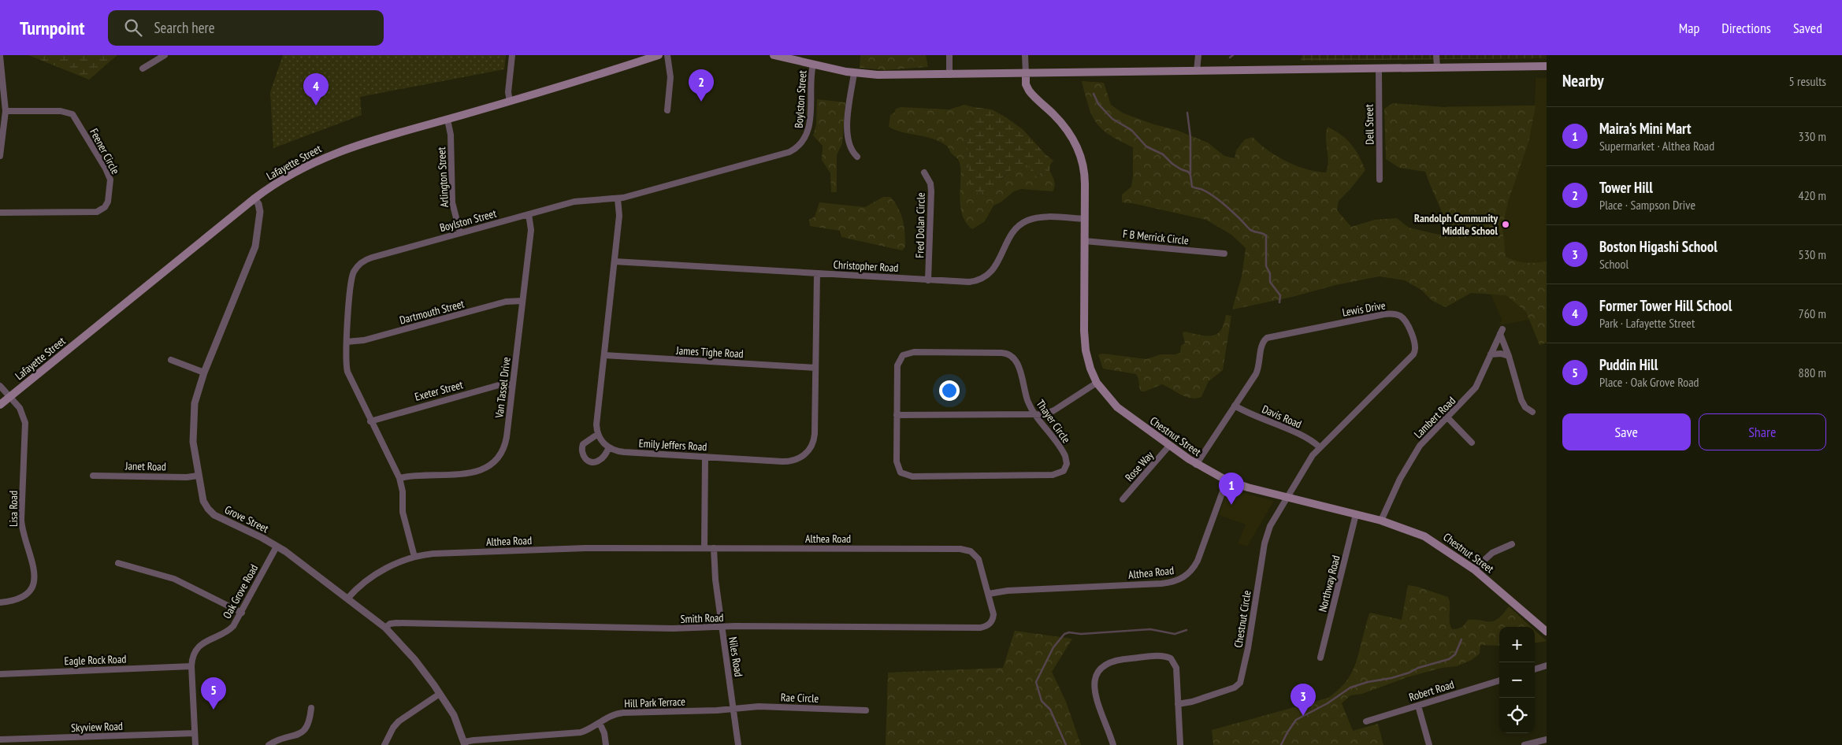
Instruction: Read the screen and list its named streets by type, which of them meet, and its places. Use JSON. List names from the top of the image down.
{
  "streets": {
    "main road": ["Lafayette Street", "Chestnut Street"],
    "street": [
      "Boylston Street",
      "Dell Street",
      "Feener Circle",
      "Arlington Street",
      "Fred Dolan Circle",
      "F B Merrick Circle",
      "Christopher Road",
      "Lewis Drive",
      "Dartmouth Street",
      "James Tighe Road",
      "Van Tassel Drive",
      "Exeter Street",
      "Davis Road",
      "Lambert Road",
      "Thayer Circle",
      "Emily Jeffers Road",
      "Janet Road",
      "Rose Way",
      "Lisa Road",
      "Grove Street",
      "Althea Road",
      "Northway Road",
      "Oak Grove Road",
      "Smith Road",
      "Chestnut Circle",
      "Niles Road",
      "Eagle Rock Road",
      "Robert Road",
      "Rae Circle",
      "Hill Park Terrace",
      "Skyview Road"
    ]
  },
  "crossings": [
    ["Boylston Street", "Arlington Street"],
    ["Boylston Street", "Dartmouth Street"],
    ["Boylston Street", "Van Tassel Drive"],
    ["Boylston Street", "Exeter Street"],
    ["Boylston Street", "Althea Road"],
    ["Lafayette Street", "Arlington Street"],
    ["Lafayette Street", "Lisa Road"],
    ["Lafayette Street", "Grove Street"],
    ["Fred Dolan Circle", "Christopher Road"],
    ["F B Merrick Circle", "Chestnut Street"],
    ["Christopher Road", "Chestnut Street"],
    ["Christopher Road", "Emily Jeffers Road"],
    ["Lewis Drive", "Davis Road"],
    ["Lewis Drive", "Chestnut Street"],
    ["Lewis Drive", "Chestnut Circle"],
    ["Dartmouth Street", "Van Tassel Drive"],
    ["James Tighe Road", "Emily Jeffers Road"],
    ["Van Tassel Drive", "Exeter Street"],
    ["Lambert Road", "Chestnut Street"],
    ["Chestnut Street", "Rose Way"],
    ["Chestnut Street", "Althea Road"],
    ["Chestnut Street", "Northway Road"],
    ["Chestnut Street", "Chestnut Circle"],
    ["Janet Road", "Grove Street"],
    ["Grove Street", "Althea Road"],
    ["Grove Street", "Oak Grove Road"],
    ["Grove Street", "Smith Road"],
    ["Grove Street", "Hill Park Terrace"],
    ["Althea Road", "Smith Road"],
    ["Althea Road", "Niles Road"],
    ["Oak Grove Road", "Eagle Rock Road"],
    ["Oak Grove Road", "Skyview Road"],
    ["Smith Road", "Niles Road"],
    ["Niles Road", "Rae Circle"],
    ["Niles Road", "Hill Park Terrace"],
    ["Rae Circle", "Hill Park Terrace"]
  ],
  "places": ["Randolph Community Middle School"],
  "page": {
    "header": "Turnpoint",
    "search": "Search here",
    "nav": ["Map", "Directions", "Saved"],
    "heading": ["Nearby", "5 results"],
    "pins": [
      "2",
      "4",
      "1",
      "5",
      "3"
    ],
    "list": [
      {
        "mark": "1",
        "name": "Maira's Mini Mart",
        "note": "Supermarket · Althea Road",
        "value": "330 m"
      },
      {
        "mark": "2",
        "name": "Tower Hill",
        "note": "Place · Sampson Drive",
        "value": "420 m"
      },
      {
        "mark": "3",
        "name": "Boston Higashi School",
        "note": "School",
        "value": "530 m"
      },
      {
        "mark": "4",
        "name": "Former Tower Hill School",
        "note": "Park · Lafayette Street",
        "value": "760 m"
      },
      {
        "mark": "5",
        "name": "Puddin Hill",
        "note": "Place · Oak Grove Road",
        "value": "880 m"
      }
    ],
    "buttons": ["Save", "Share"],
    "map_buttons": ["+", "−"]
  }
}
